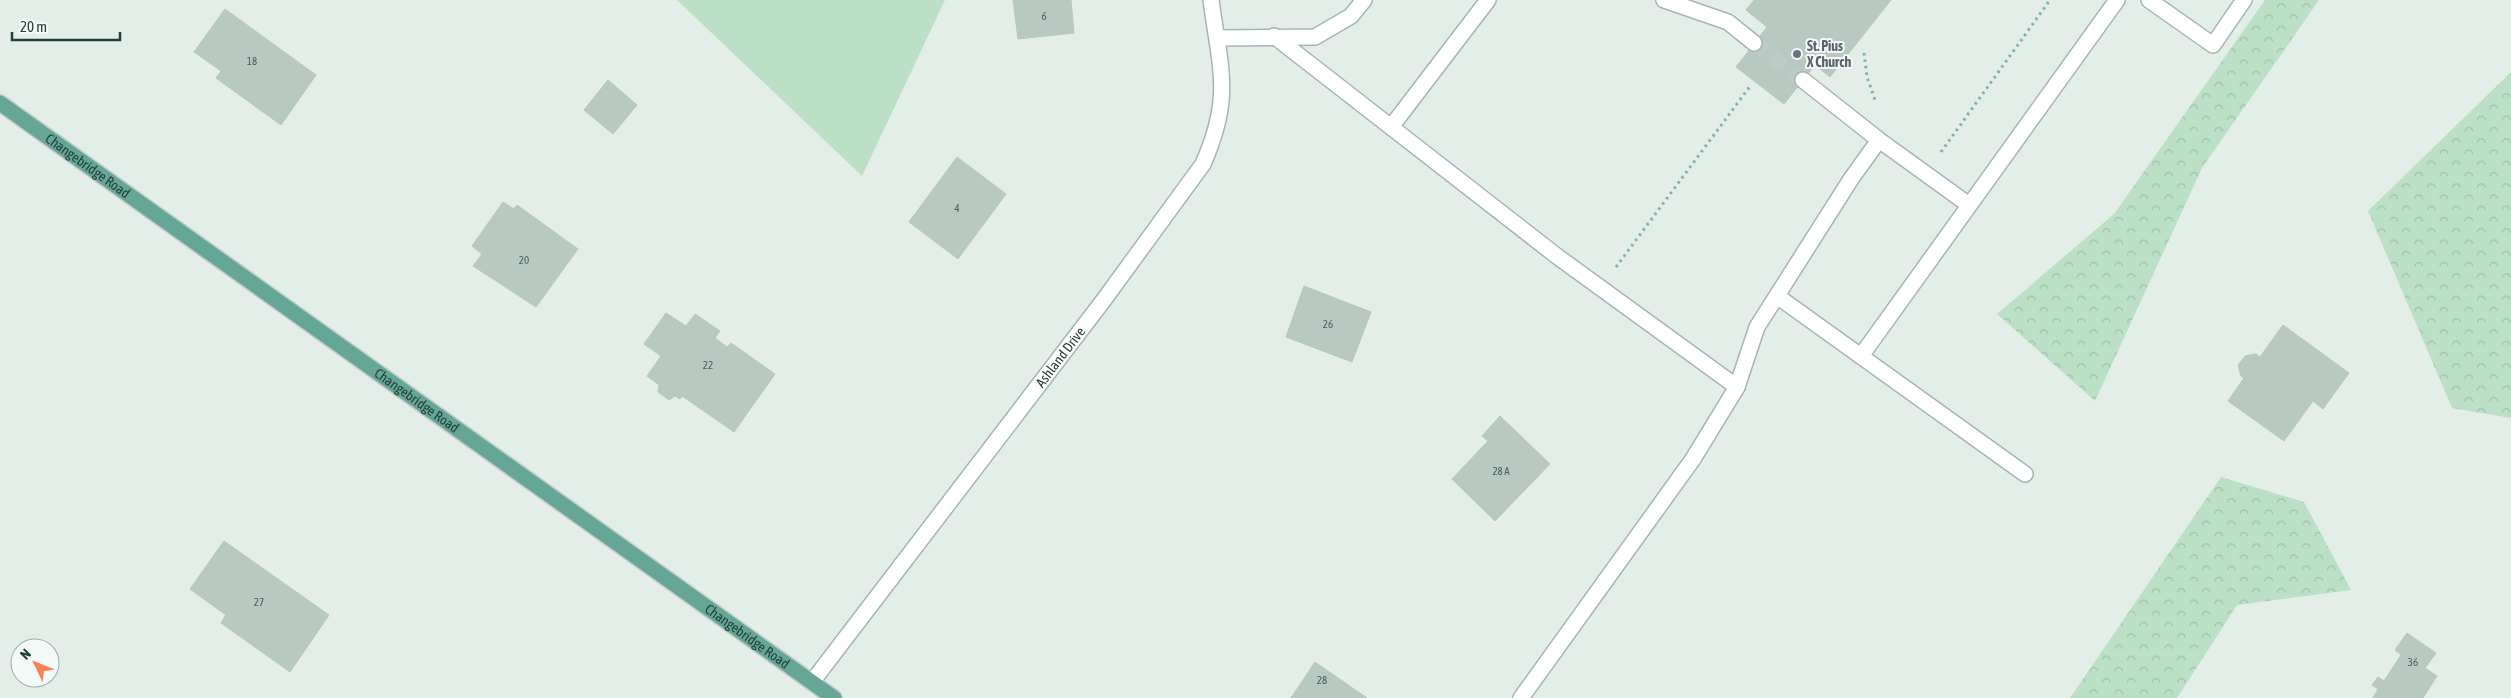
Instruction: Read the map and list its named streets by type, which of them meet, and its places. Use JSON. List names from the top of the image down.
{
  "streets": {
    "main road": ["Changebridge Road"],
    "street": ["Ashland Drive"]
  },
  "crossings": [
    ["Changebridge Road", "Ashland Drive"]
  ],
  "places": ["St. Pius X Church"],
  "house_numbers": [
    "6",
    "18",
    "4",
    "20",
    "26",
    "22",
    "28 A",
    "27",
    "36",
    "28"
  ],
  "scale_bar": "20 m",
  "north": "top left"
}
